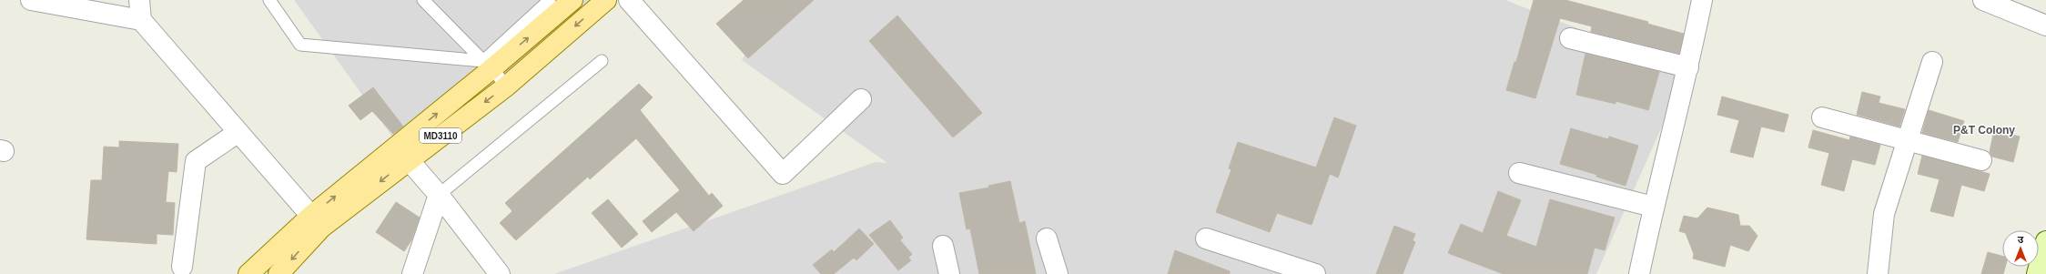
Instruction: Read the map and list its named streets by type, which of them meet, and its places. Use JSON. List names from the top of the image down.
{
  "streets": {
    "main road": ["MD3110"]
  },
  "districts": ["P&T Colony"],
  "north": "top"
}
